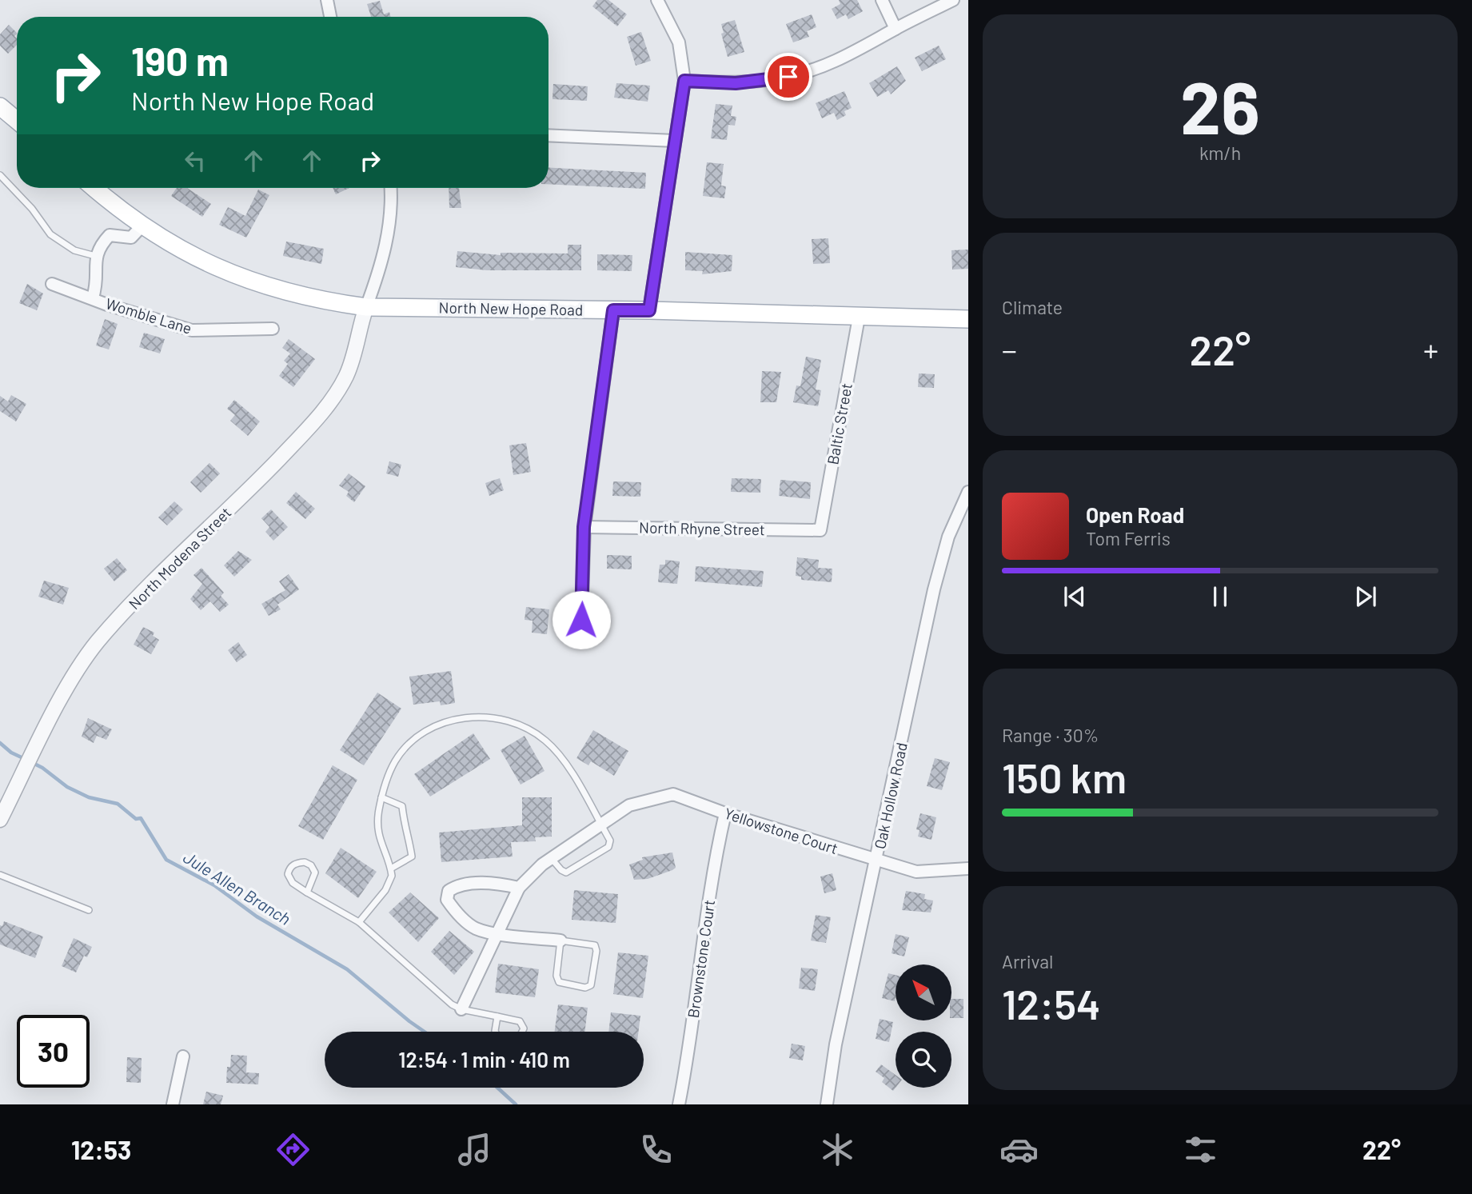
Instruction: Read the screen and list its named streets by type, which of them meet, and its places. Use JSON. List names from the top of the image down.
{
  "streets": {
    "main road": ["North New Hope Road"],
    "street": [
      "Womble Lane",
      "Baltic Street",
      "North Rhyne Street",
      "North Modena Street",
      "Oak Hollow Road",
      "Yellowstone Court",
      "Brownstone Court"
    ]
  },
  "crossings": [
    ["North New Hope Road", "Baltic Street"],
    ["North New Hope Road", "North Modena Street"],
    ["Baltic Street", "North Rhyne Street"],
    ["Oak Hollow Road", "Yellowstone Court"],
    ["Yellowstone Court", "Brownstone Court"]
  ],
  "water": ["Jule Allen Branch"],
  "north": "top left",
  "page": {
    "tile": [
      ["26", "km/h"],
      "Climate",
      ["Range · 30%", "150 km"],
      ["Arrival", "12:54"]
    ],
    "turn": ["190 m", "North New Hope Road"],
    "heat": ["−", "22°", "+"],
    "song": ["Open Road", "Tom Ferris"],
    "limit": "30",
    "trip": "12:54 · 1 min · 410 m",
    "tabs": ["12:53", "22°"]
  }
}
